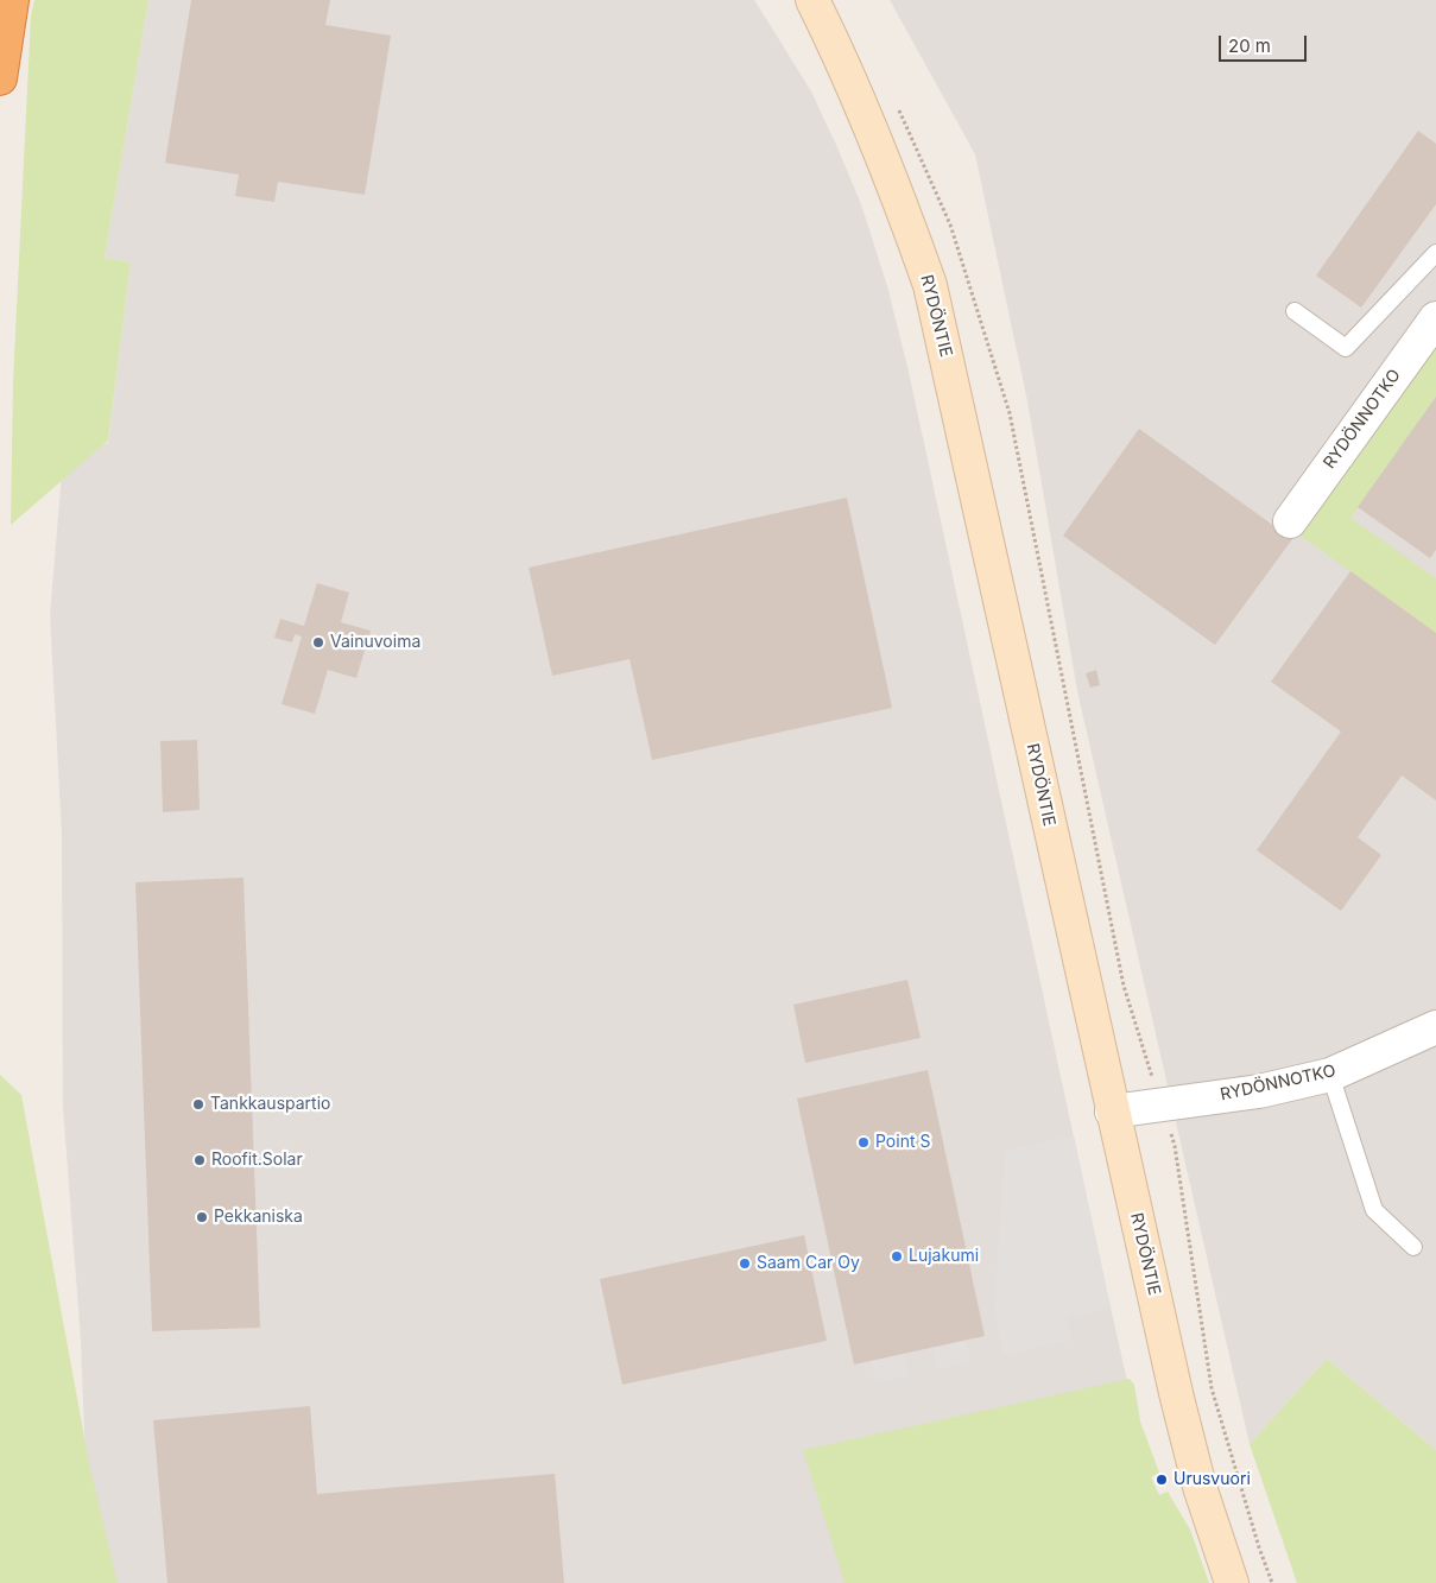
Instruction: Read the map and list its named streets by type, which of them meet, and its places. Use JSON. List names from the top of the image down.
{
  "streets": {
    "street": ["RYDÖNTIE", "RYDÖNNOTKO"]
  },
  "crossings": [
    ["RYDÖNTIE", "RYDÖNNOTKO"]
  ],
  "places": [
    "Vainuvoima",
    "Tankkauspartio",
    "Point S",
    "Roofit.Solar",
    "Pekkaniska",
    "Lujakumi",
    "Saam Car Oy",
    "Urusvuori"
  ],
  "scale_bar": "20 m"
}
